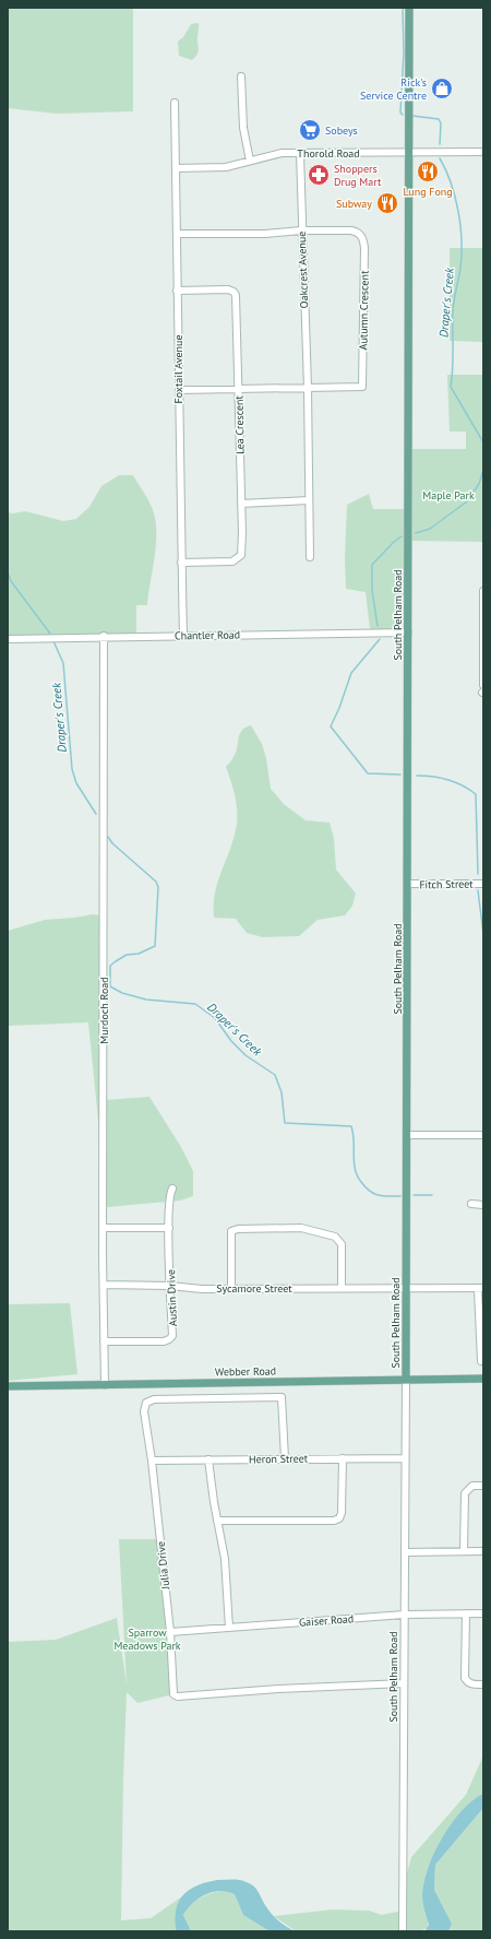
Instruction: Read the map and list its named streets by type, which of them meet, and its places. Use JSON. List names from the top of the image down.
{
  "streets": {
    "main road": ["South Pelham Road", "Webber Road"],
    "street": [
      "Thorold Road",
      "Oakcrest Avenue",
      "Autumn Crescent",
      "Foxtail Avenue",
      "Lea Crescent",
      "Chantler Road",
      "Fitch Street",
      "Murdoch Road",
      "Sycamore Street",
      "Austin Drive",
      "Heron Street",
      "Julia Drive",
      "Gaiser Road"
    ]
  },
  "crossings": [
    ["Thorold Road", "Oakcrest Avenue"],
    ["Thorold Road", "Foxtail Avenue"],
    ["Thorold Road", "South Pelham Road"],
    ["Oakcrest Avenue", "Autumn Crescent"],
    ["Autumn Crescent", "Foxtail Avenue"],
    ["Autumn Crescent", "Lea Crescent"],
    ["Foxtail Avenue", "Lea Crescent"],
    ["Foxtail Avenue", "Chantler Road"],
    ["South Pelham Road", "Chantler Road"],
    ["South Pelham Road", "Fitch Street"],
    ["South Pelham Road", "Sycamore Street"],
    ["South Pelham Road", "Webber Road"],
    ["South Pelham Road", "Heron Street"],
    ["South Pelham Road", "Julia Drive"],
    ["South Pelham Road", "Gaiser Road"],
    ["Chantler Road", "Murdoch Road"],
    ["Murdoch Road", "Sycamore Street"],
    ["Murdoch Road", "Austin Drive"],
    ["Murdoch Road", "Webber Road"],
    ["Sycamore Street", "Austin Drive"],
    ["Heron Street", "Julia Drive"],
    ["Julia Drive", "Gaiser Road"]
  ],
  "water": ["Draper's Creek"],
  "parks": ["Maple Park", "Sparrow Meadows Park"],
  "places": {
    "shop": ["Rick's Service Centre"],
    "supermarket": ["Sobeys"],
    "restaurant": ["Lung Fong", "Subway"],
    "pharmacy": ["Shoppers Drug Mart"]
  }
}
